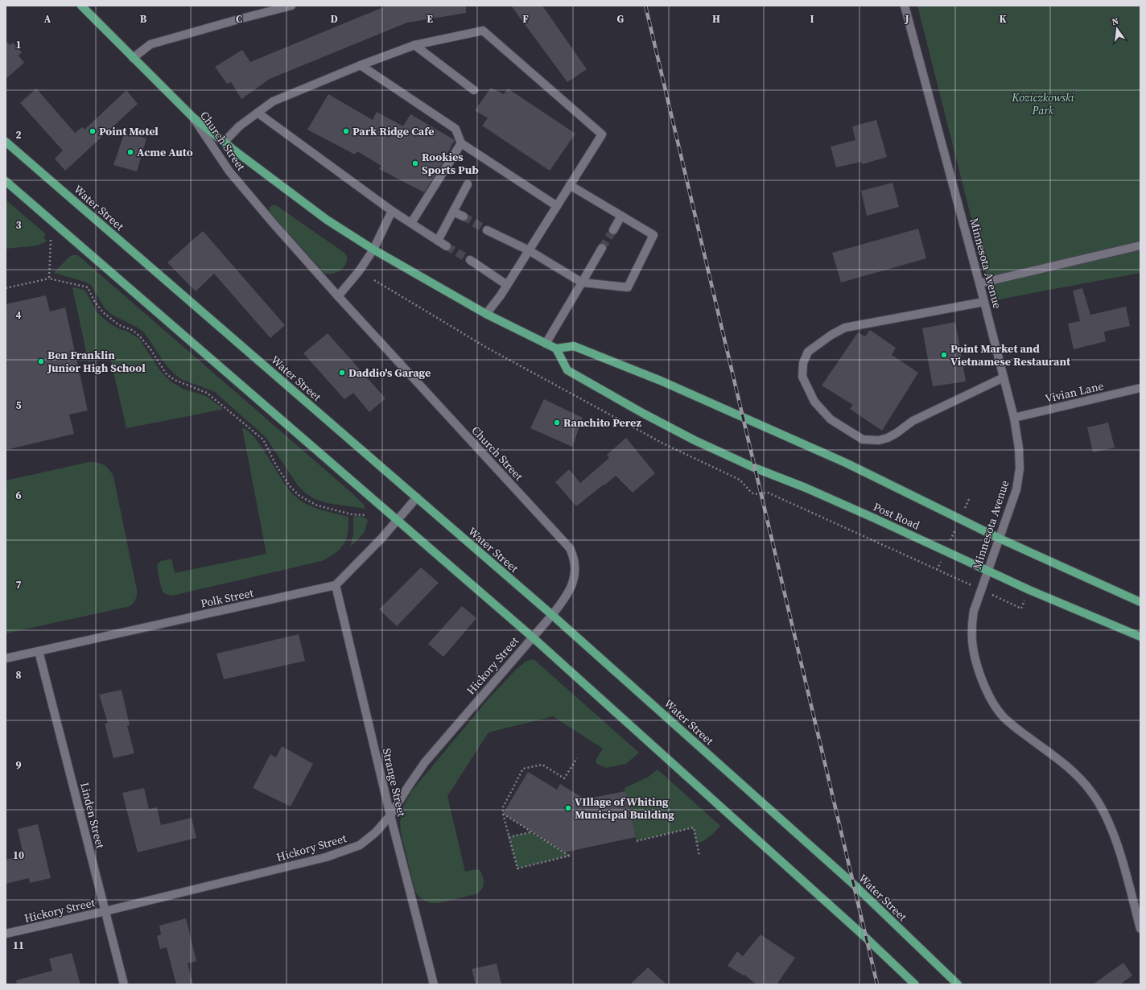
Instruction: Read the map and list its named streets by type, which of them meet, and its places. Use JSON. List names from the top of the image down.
{
  "streets": {
    "main road": ["Church Street", "Water Street", "Post Road"],
    "street": [
      "Minnesota Avenue",
      "Vivian Lane",
      "Polk Street",
      "Hickory Street",
      "Strange Street",
      "Linden Street"
    ]
  },
  "crossings": [
    ["Church Street", "Water Street"],
    ["Church Street", "Hickory Street"],
    ["Minnesota Avenue", "Vivian Lane"],
    ["Minnesota Avenue", "Post Road"],
    ["Polk Street", "Strange Street"],
    ["Polk Street", "Linden Street"],
    ["Hickory Street", "Strange Street"],
    ["Hickory Street", "Linden Street"]
  ],
  "parks": ["Koziczkowski Park"],
  "places": [
    "Point Motel",
    "Park Ridge Cafe",
    "Acme Auto",
    "Rookies Sports Pub",
    "Point Market and Vietnamese Restaurant",
    "Ben Franklin Junior High School",
    "Daddio's Garage",
    "Ranchito Perez",
    "VIllage of Whiting Municipal Building"
  ],
  "north": "top",
  "grid": {
    "columns": [
      "A",
      "B",
      "C",
      "D",
      "E",
      "F",
      "G",
      "H",
      "I",
      "J",
      "K"
    ],
    "rows": [
      "1",
      "2",
      "3",
      "4",
      "5",
      "6",
      "7",
      "8",
      "9",
      "10",
      "11"
    ]
  }
}
